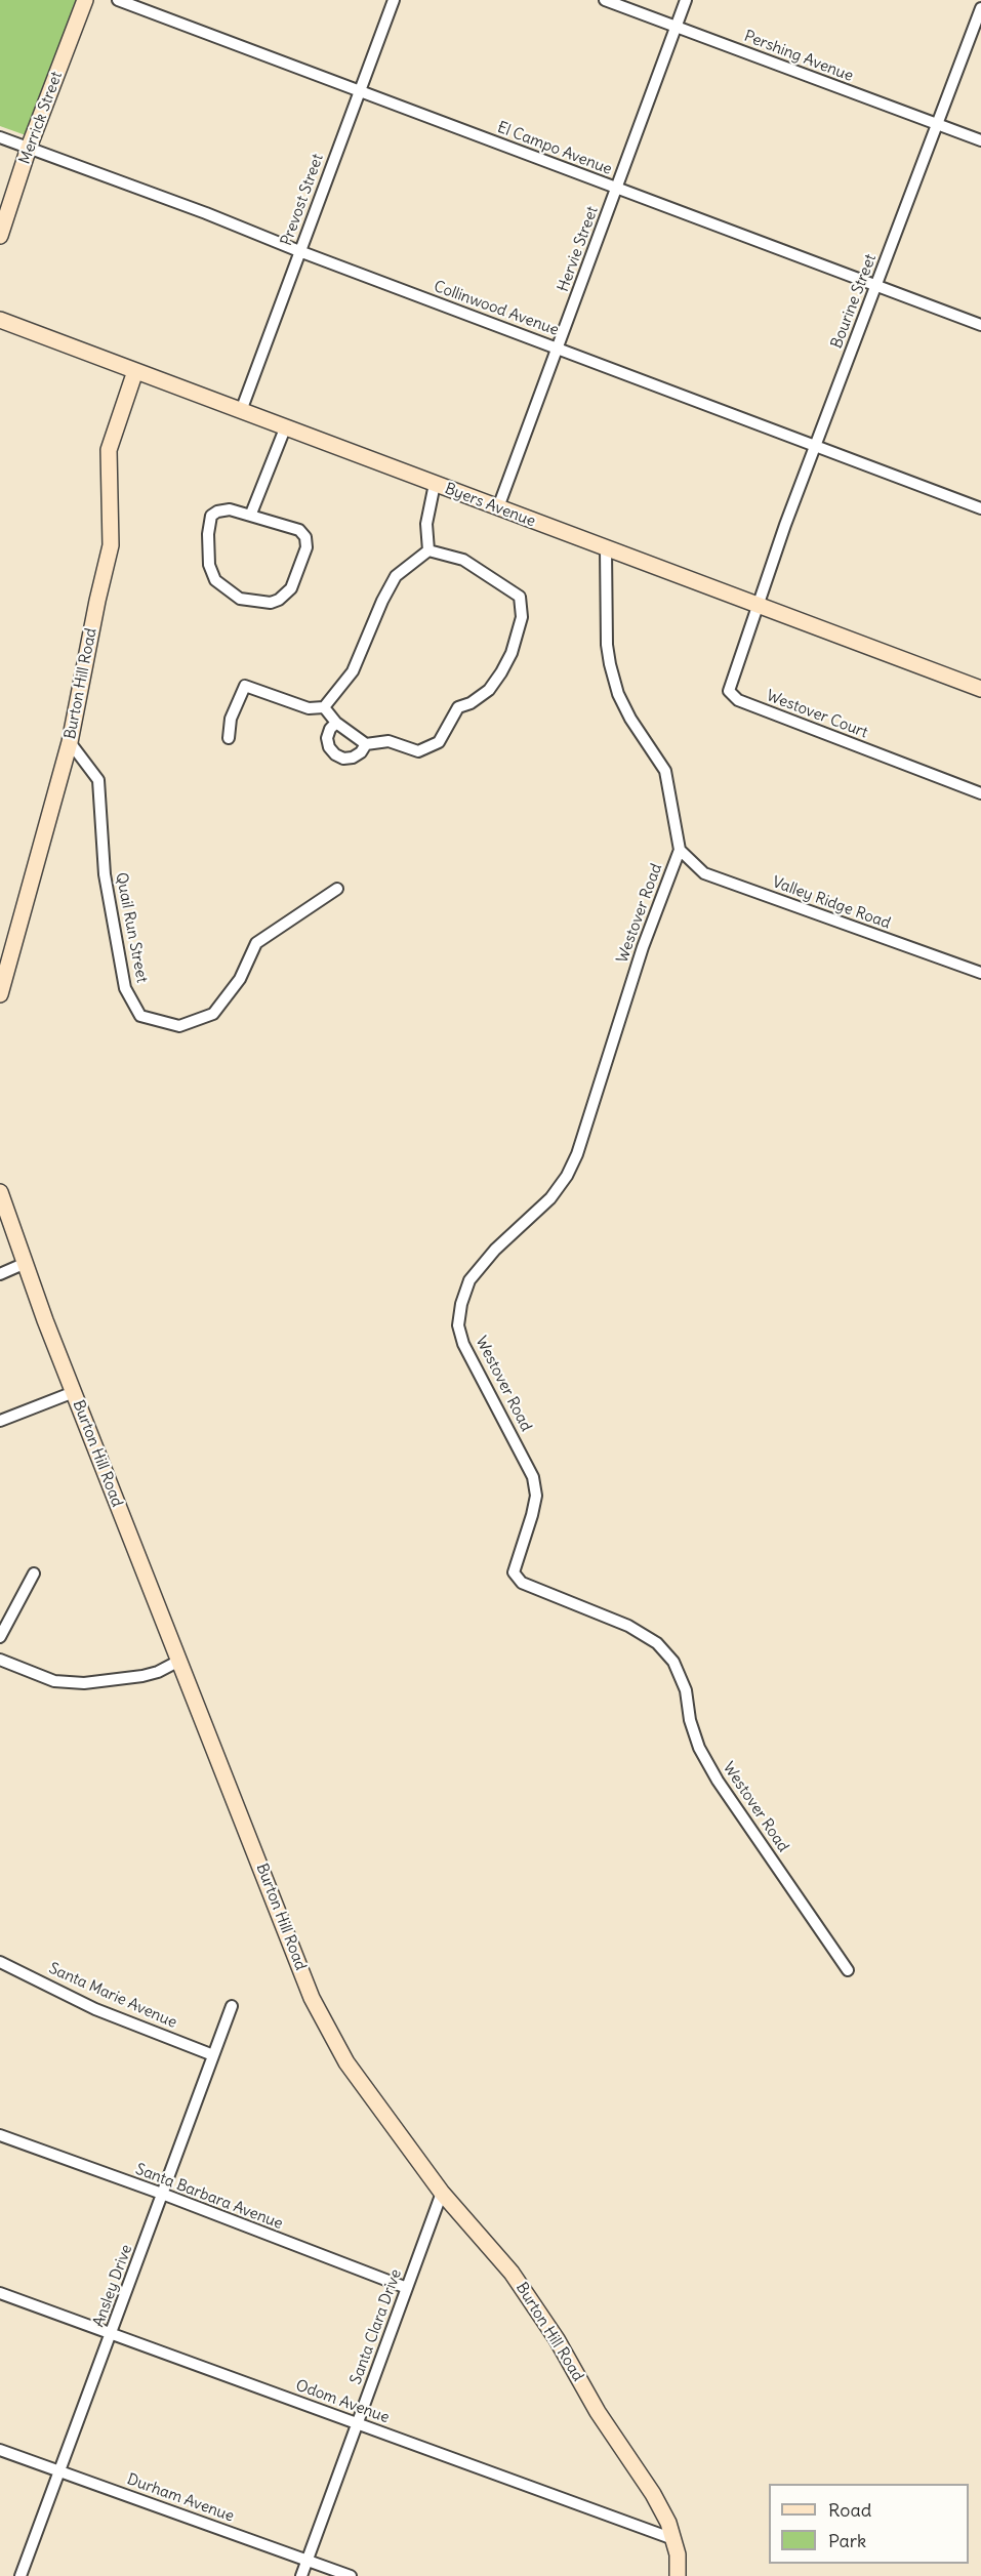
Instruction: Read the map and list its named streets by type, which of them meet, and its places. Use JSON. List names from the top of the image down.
{
  "streets": {
    "street": [
      "Pershing Avenue",
      "Merrick Street",
      "El Campo Avenue",
      "Prevost Street",
      "Hervie Street",
      "Bourine Street",
      "Collinwood Avenue",
      "Byers Avenue",
      "Burton Hill Road",
      "Westover Court",
      "Valley Ridge Road",
      "Westover Road",
      "Quail Run Street",
      "Santa Marie Avenue",
      "Santa Barbara Avenue",
      "Ansley Drive",
      "Santa Clara Drive",
      "Odom Avenue",
      "Durham Avenue"
    ]
  },
  "crossings": [
    ["Pershing Avenue", "Hervie Street"],
    ["Pershing Avenue", "Bourine Street"],
    ["Merrick Street", "Collinwood Avenue"],
    ["El Campo Avenue", "Prevost Street"],
    ["El Campo Avenue", "Hervie Street"],
    ["El Campo Avenue", "Bourine Street"],
    ["Prevost Street", "Collinwood Avenue"],
    ["Prevost Street", "Byers Avenue"],
    ["Hervie Street", "Collinwood Avenue"],
    ["Hervie Street", "Byers Avenue"],
    ["Bourine Street", "Collinwood Avenue"],
    ["Bourine Street", "Byers Avenue"],
    ["Bourine Street", "Westover Court"],
    ["Byers Avenue", "Burton Hill Road"],
    ["Byers Avenue", "Westover Court"],
    ["Byers Avenue", "Westover Road"],
    ["Burton Hill Road", "Quail Run Street"],
    ["Burton Hill Road", "Santa Clara Drive"],
    ["Burton Hill Road", "Odom Avenue"],
    ["Valley Ridge Road", "Westover Road"],
    ["Santa Marie Avenue", "Ansley Drive"],
    ["Santa Barbara Avenue", "Ansley Drive"],
    ["Santa Barbara Avenue", "Santa Clara Drive"],
    ["Ansley Drive", "Odom Avenue"],
    ["Ansley Drive", "Durham Avenue"],
    ["Santa Clara Drive", "Odom Avenue"],
    ["Santa Clara Drive", "Durham Avenue"]
  ],
  "legend": ["Road", "Park"]
}
